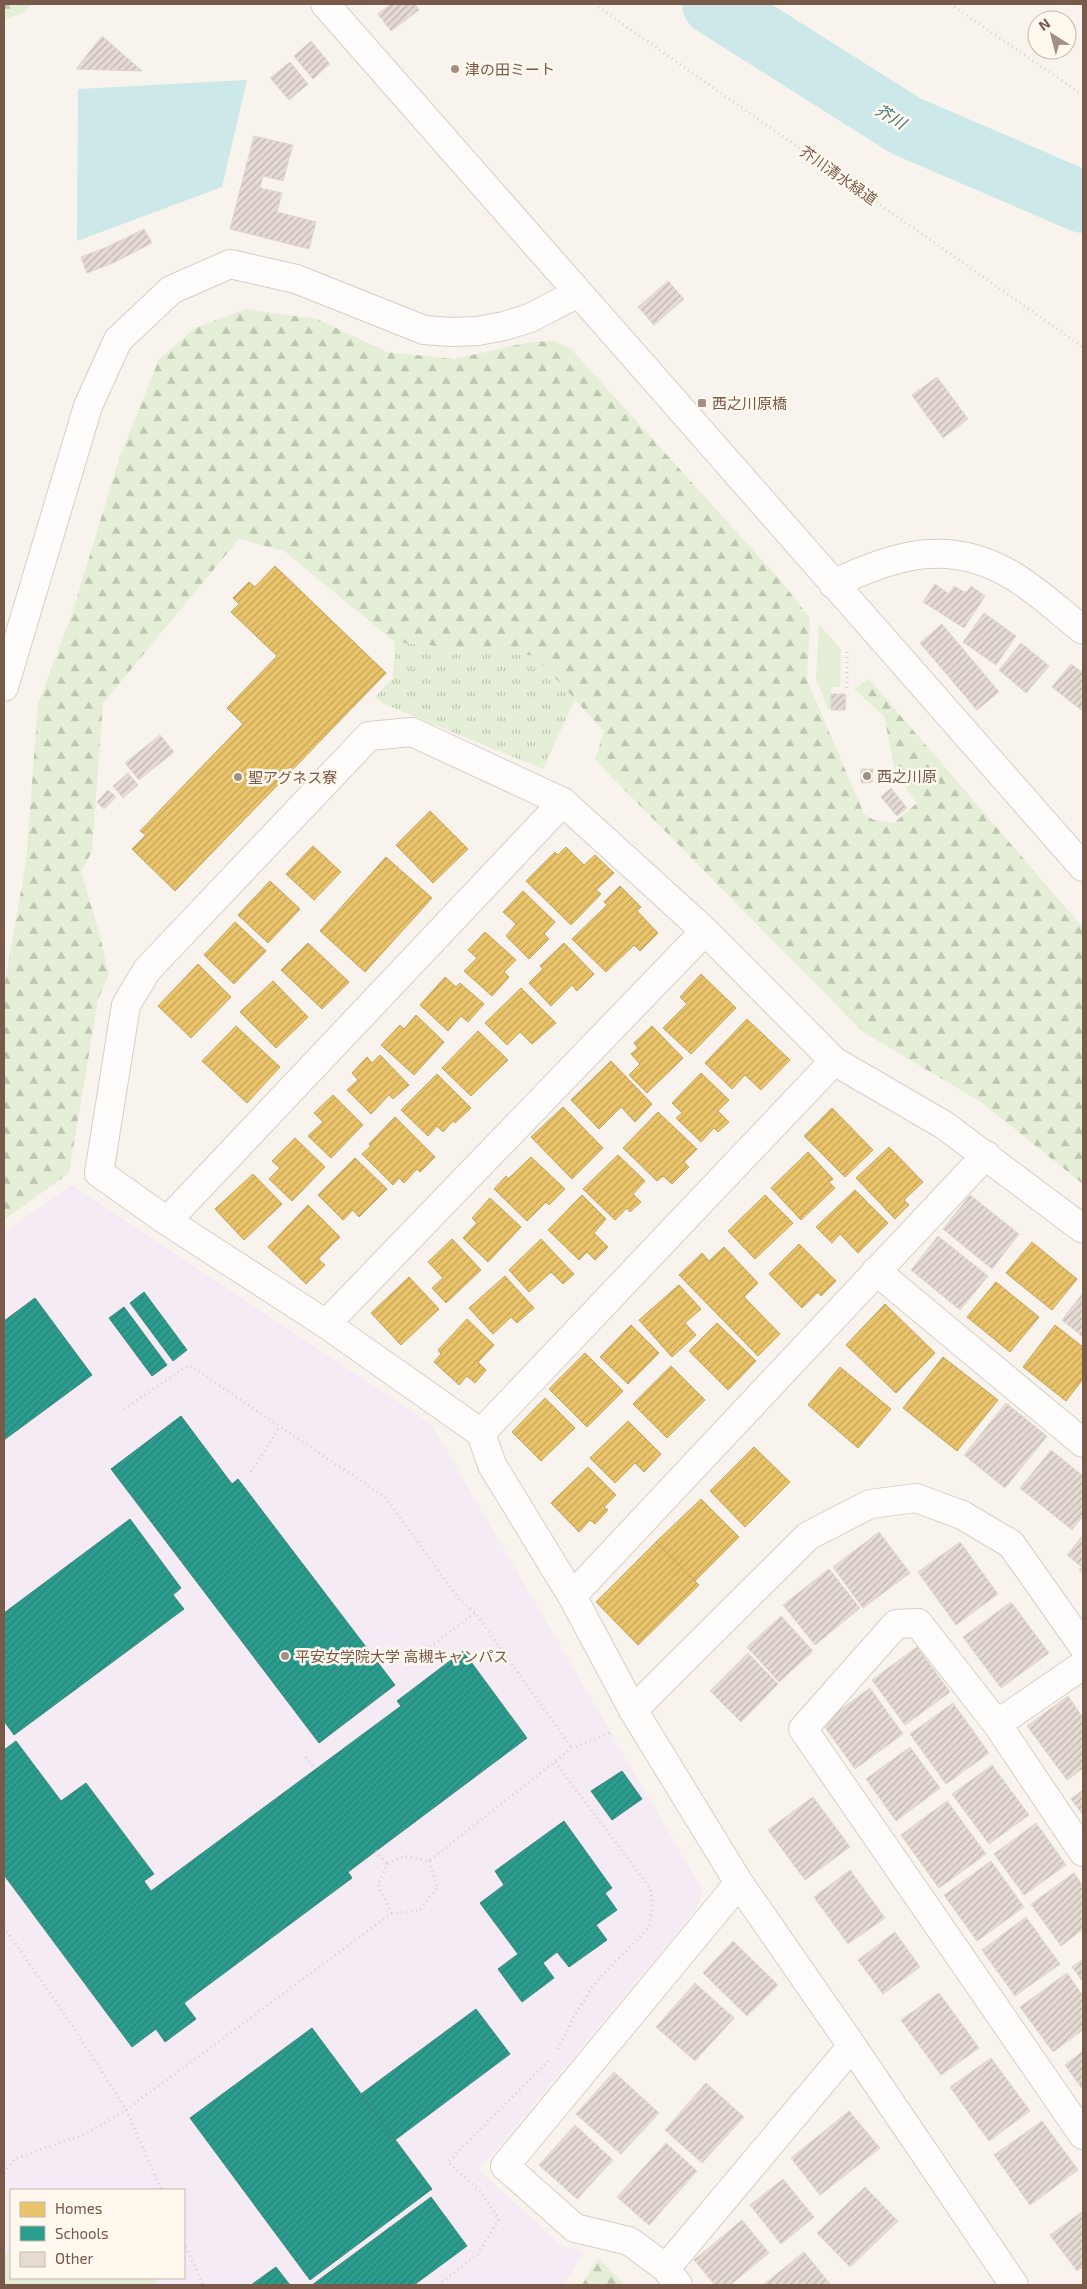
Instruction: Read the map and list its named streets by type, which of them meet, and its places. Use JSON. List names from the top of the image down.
{
  "streets": {
    "path": ["芥川清水緑道"]
  },
  "water": ["芥川"],
  "places": {
    "other": [
      "津の田ミート",
      "西之川原",
      "聖アグネス寮",
      "平安女学院大学 高槻キャンパス"
    ],
    "transit": ["西之川原橋"]
  },
  "legend": ["Homes", "Schools", "Other"],
  "north": "top left"
}
